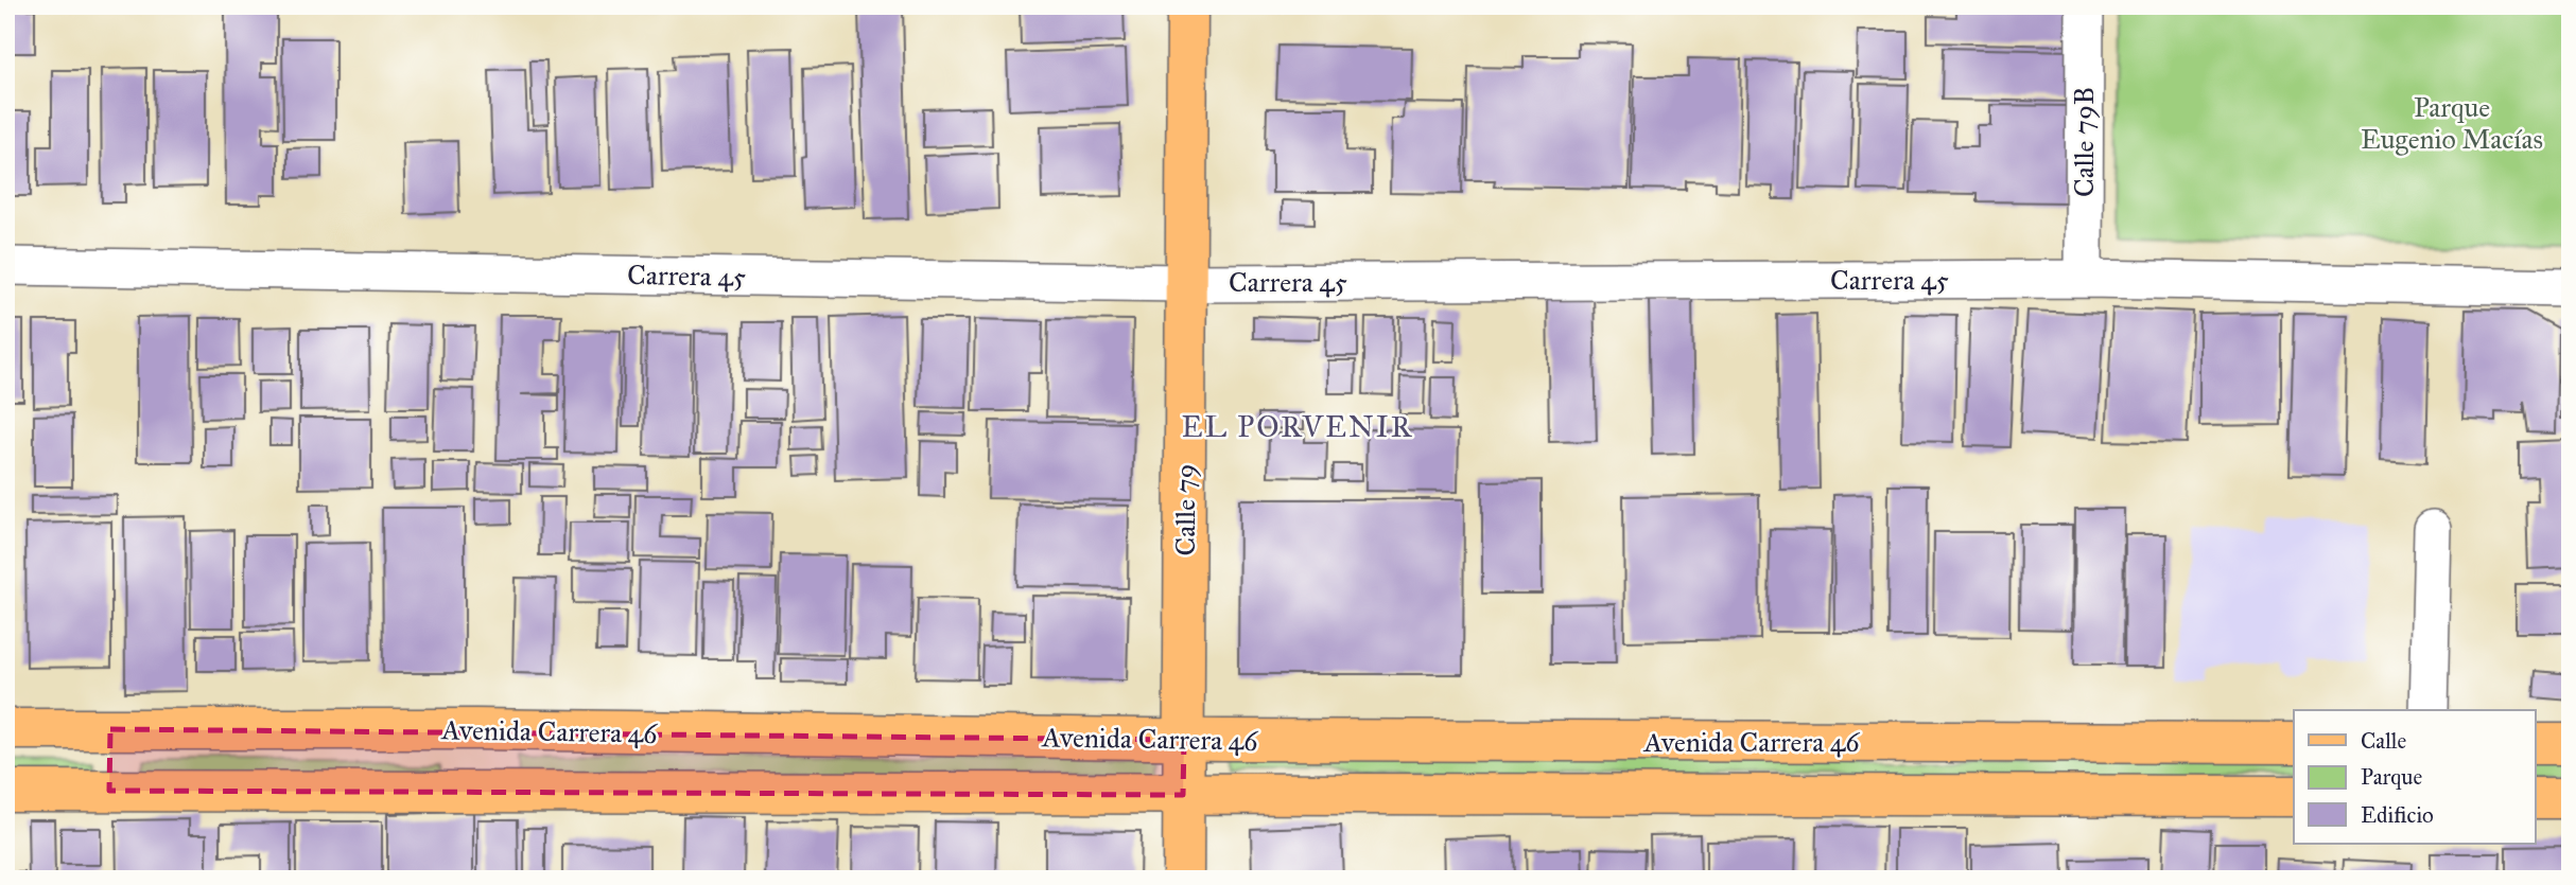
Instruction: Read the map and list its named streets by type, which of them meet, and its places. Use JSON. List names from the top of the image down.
{
  "streets": {
    "main road": ["Calle 79", "Avenida Carrera 46"],
    "street": ["Calle 79B", "Carrera 45"]
  },
  "crossings": [
    ["Calle 79B", "Carrera 45"],
    ["Carrera 45", "Calle 79"],
    ["Calle 79", "Avenida Carrera 46"]
  ],
  "districts": ["EL PORVENIR"],
  "parks": ["Parque Eugenio Macías"],
  "legend": ["Calle", "Parque", "Edificio"]
}
